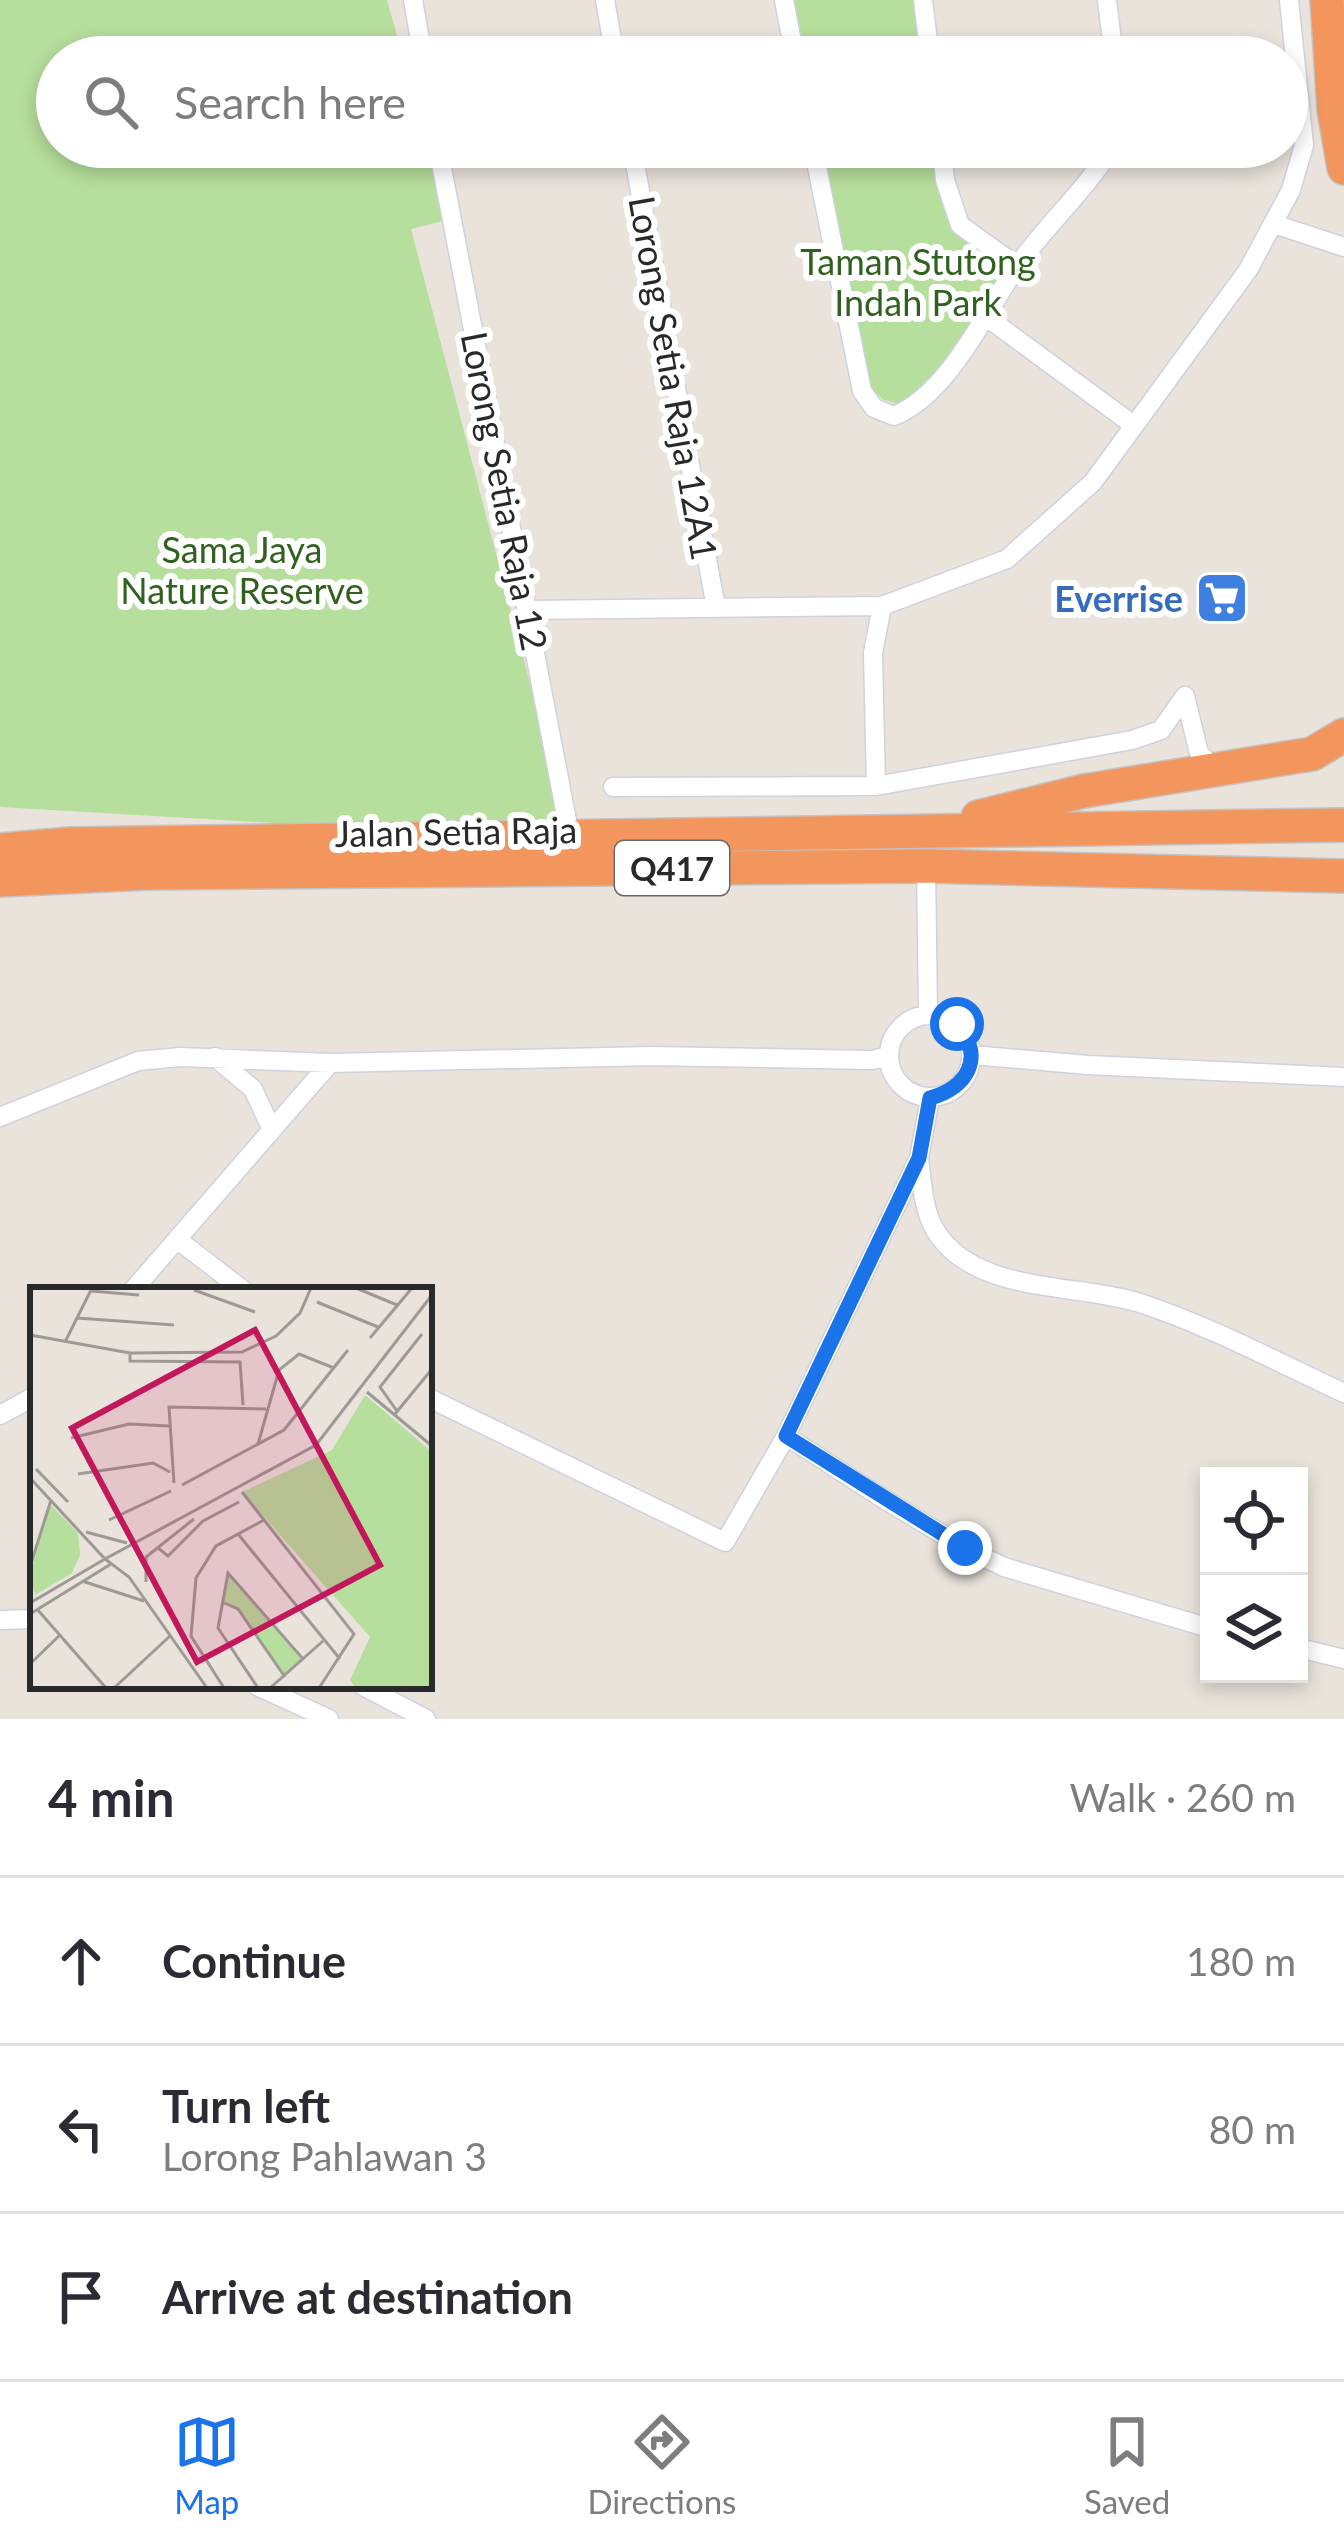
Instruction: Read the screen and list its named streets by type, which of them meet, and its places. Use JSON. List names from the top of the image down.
{
  "streets": {
    "highway": ["Jalan Setia Raja", "Q417"],
    "street": ["Lorong Setia Raja 12A1", "Lorong Setia Raja 12"]
  },
  "crossings": [
    ["Lorong Setia Raja 12", "Jalan Setia Raja"]
  ],
  "parks": ["Taman Stutong Indah Park", "Sama Jaya Nature Reserve"],
  "places": {
    "supermarket": ["Everrise"]
  },
  "page": {
    "search": "Search here",
    "heading": ["4 min", "Walk · 260 m"],
    "list": [
      ["Continue", "180 m"],
      ["Turn left", "Lorong Pahlawan 3", "80 m"],
      "Arrive at destination"
    ],
    "nav": ["Map", "Directions", "Saved"]
  }
}
